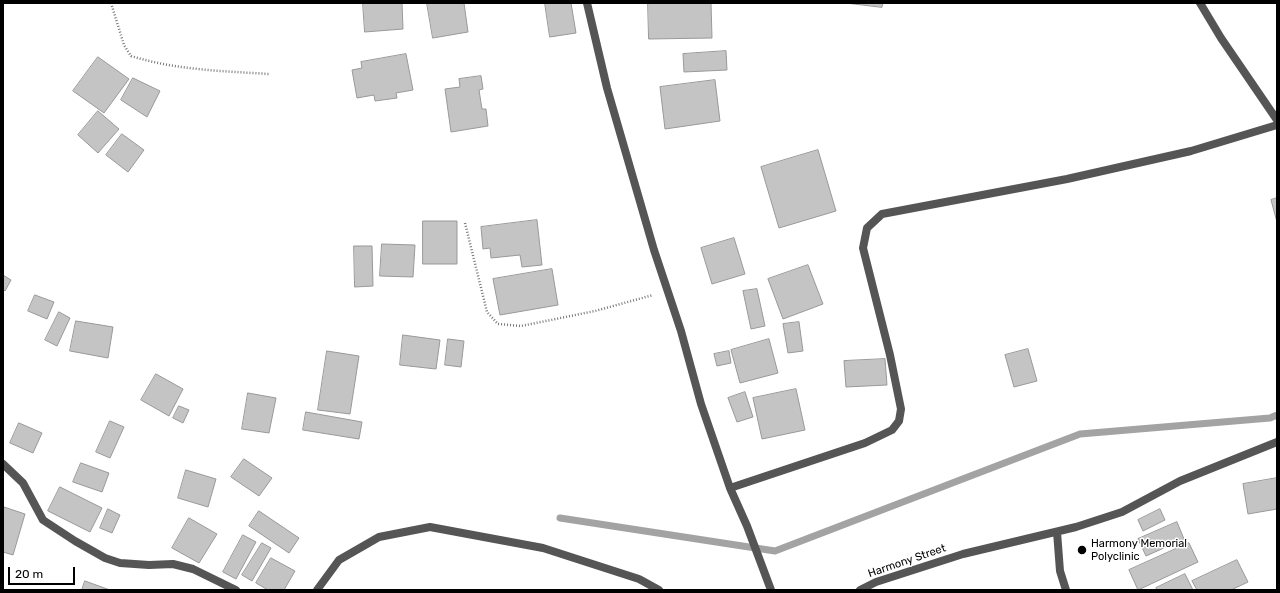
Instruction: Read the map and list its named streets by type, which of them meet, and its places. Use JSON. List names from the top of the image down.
{
  "streets": {
    "street": ["Harmony Street"]
  },
  "places": ["Harmony Memorial Polyclinic"],
  "scale_bar": "20 m"
}
